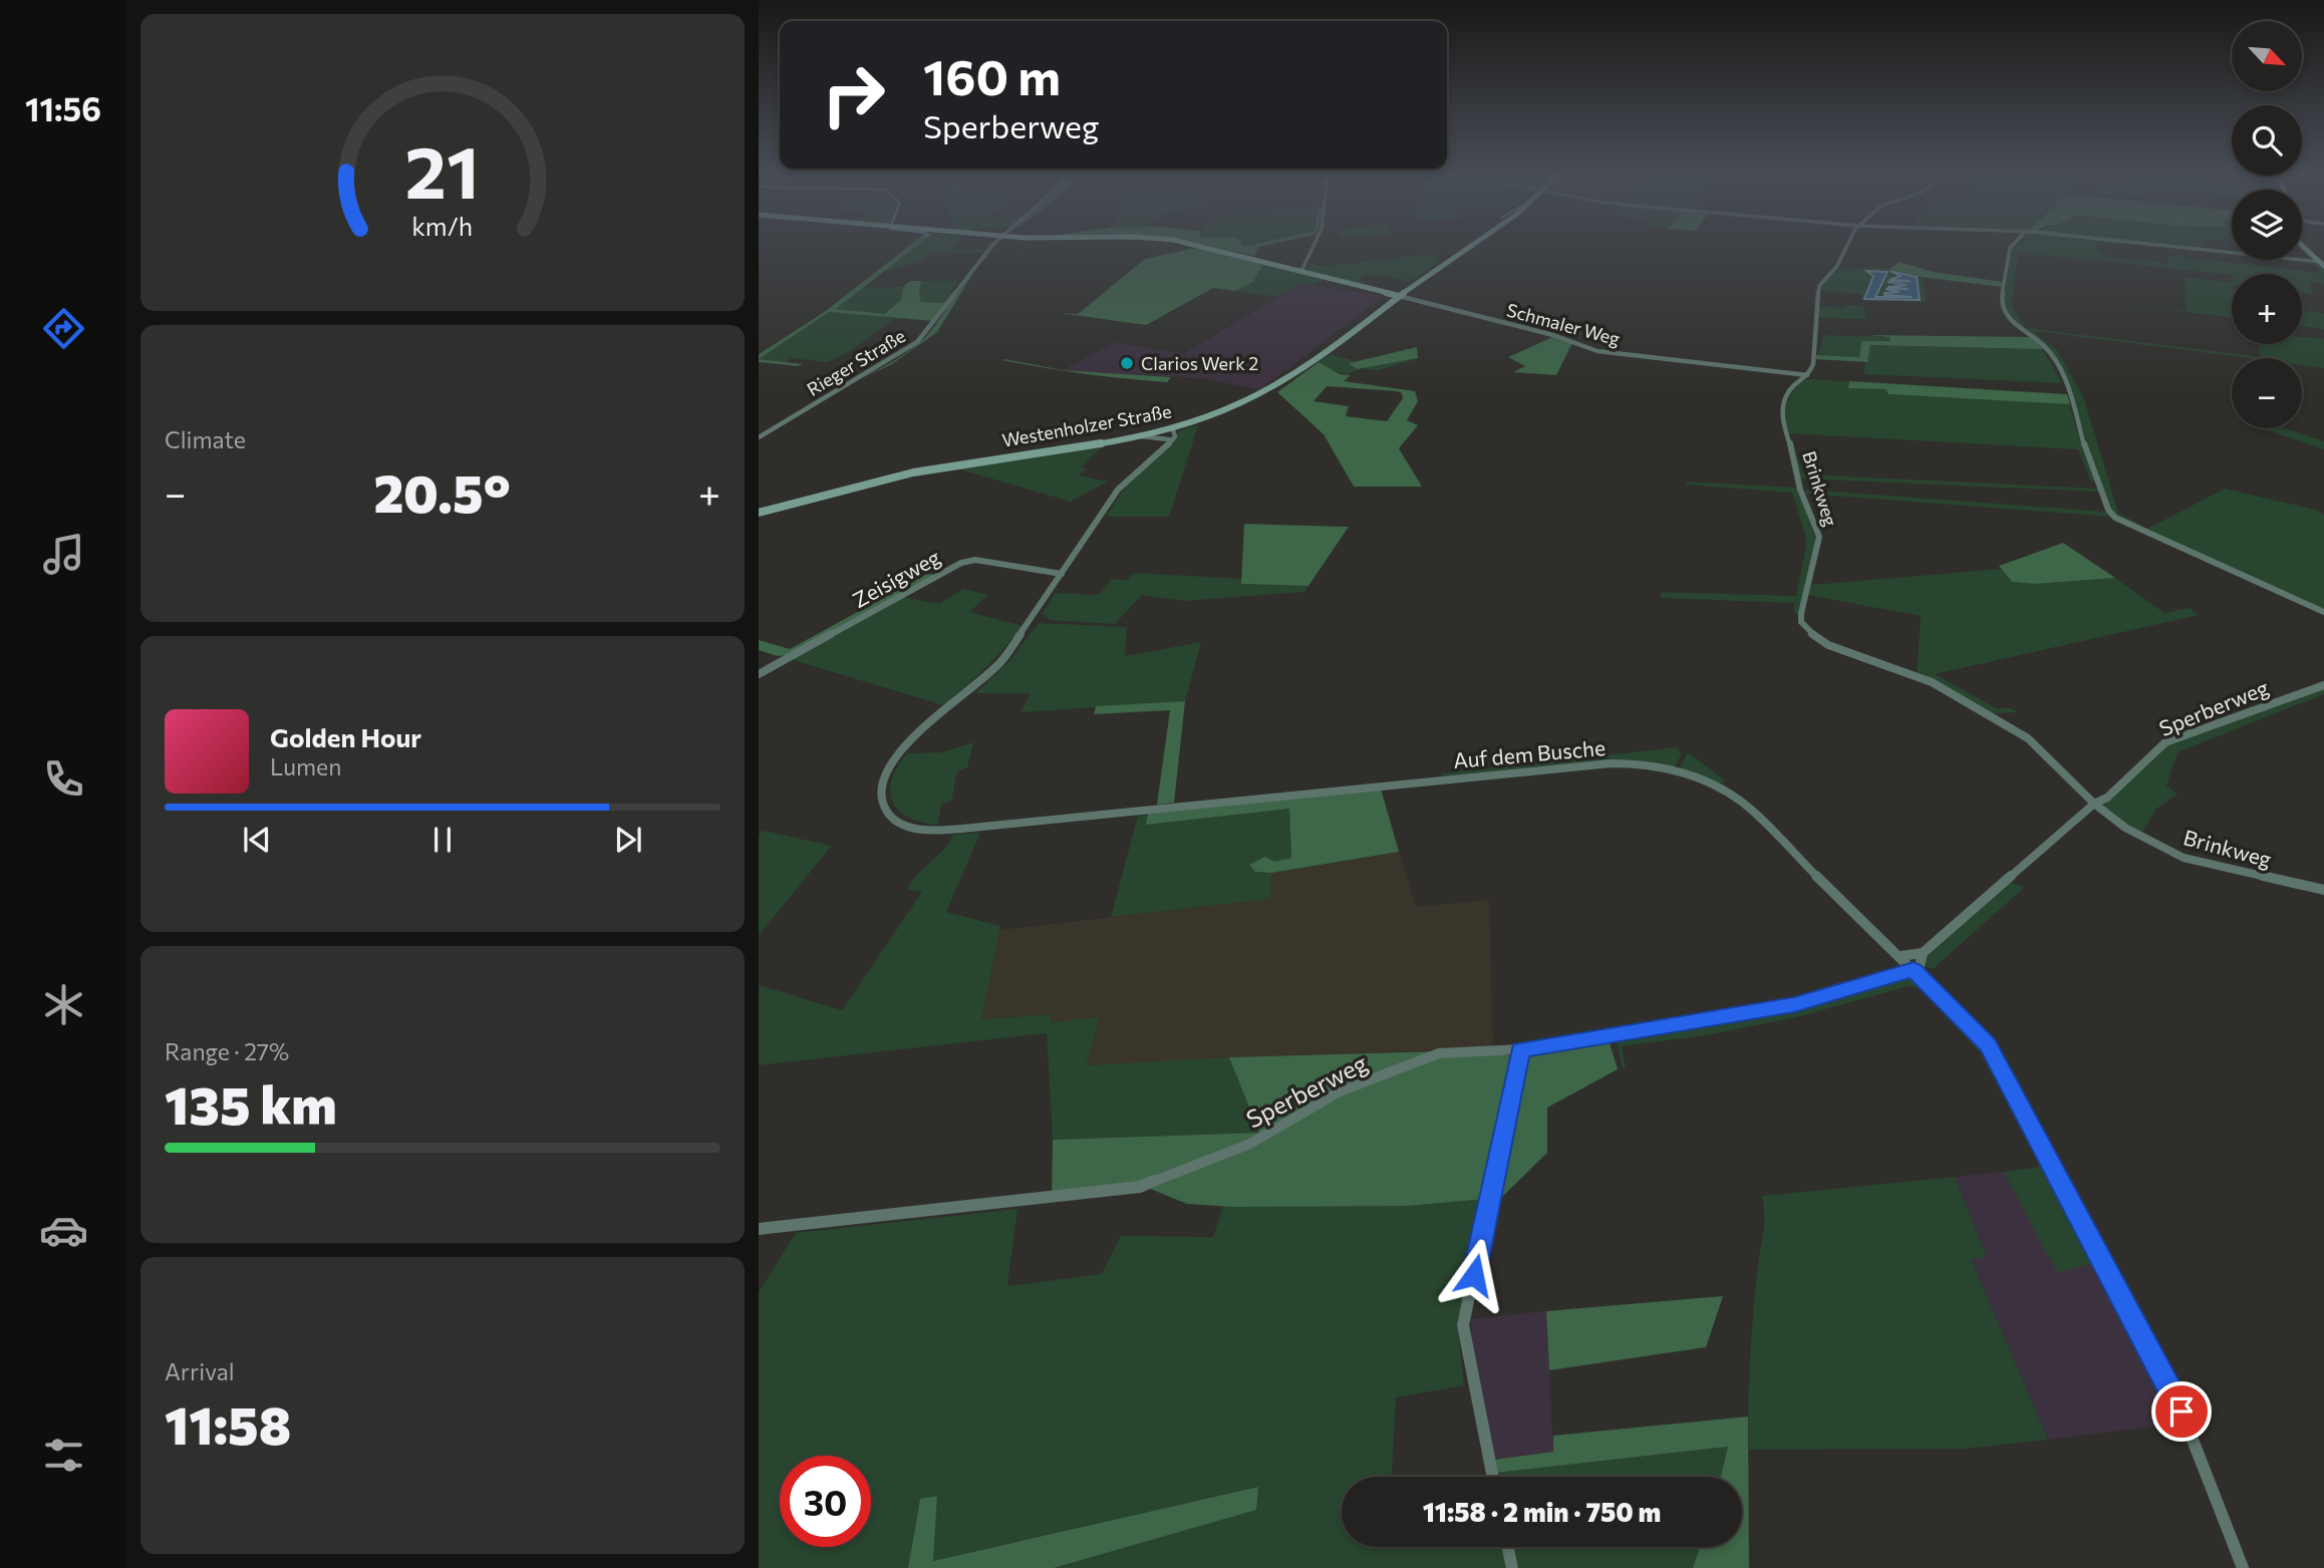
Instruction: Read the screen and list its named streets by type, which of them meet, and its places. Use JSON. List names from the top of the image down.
{
  "streets": {
    "street": [
      "Schmaler Weg",
      "Rieger Straße",
      "Westenholzer Straße",
      "Brinkweg",
      "Zeisigweg",
      "Sperberweg",
      "Auf dem Busche"
    ]
  },
  "crossings": [
    ["Schmaler Weg", "Westenholzer Straße"],
    ["Schmaler Weg", "Brinkweg"],
    ["Brinkweg", "Sperberweg"],
    ["Zeisigweg", "Auf dem Busche"],
    ["Sperberweg", "Auf dem Busche"]
  ],
  "places": ["Clarios Werk 2"],
  "north": "bottom right",
  "page": {
    "tabs": "11:56",
    "map_buttons": ["+", "−"],
    "turn": ["160 m", "Sperberweg"],
    "tile": [
      "Climate",
      ["Range · 27%", "135 km"],
      ["Arrival", "11:58"]
    ],
    "heat": ["−", "20.5°", "+"],
    "song": ["Golden Hour", "Lumen"],
    "limit": "30",
    "trip": "11:58 · 2 min · 750 m",
    "gauge": ["21", "km/h"]
  }
}
